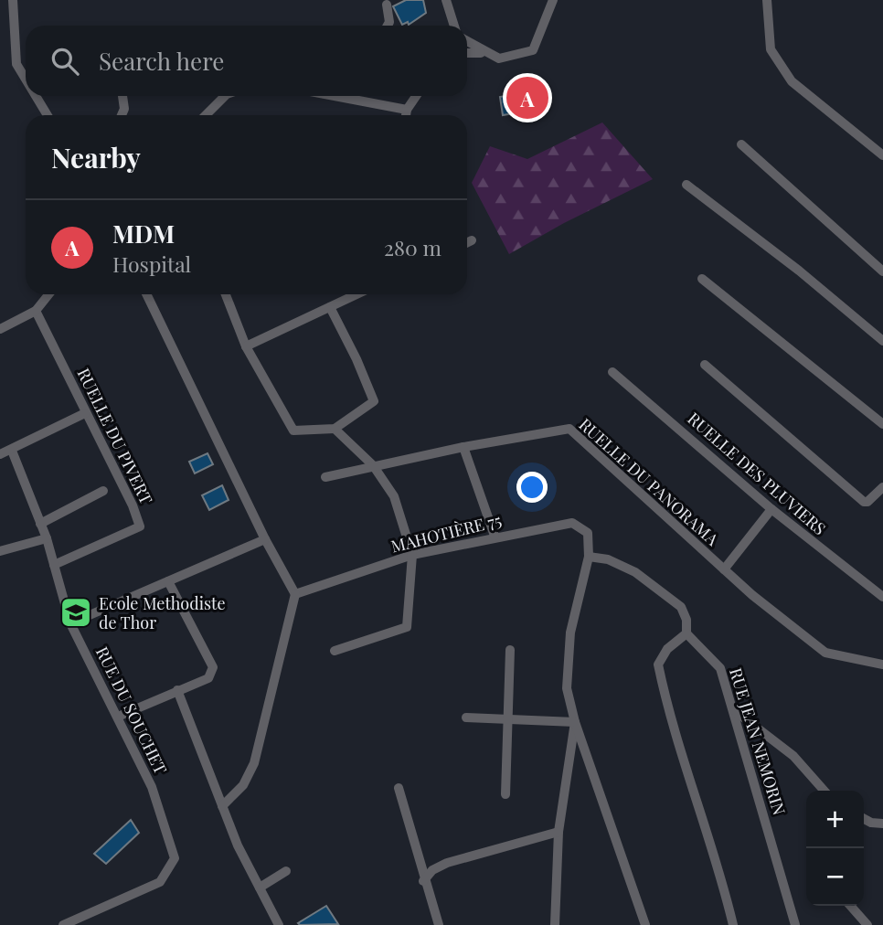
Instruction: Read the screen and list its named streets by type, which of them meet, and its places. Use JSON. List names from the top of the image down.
{
  "streets": {
    "street": [
      "RUELLE DU PIVERT",
      "RUELLE DES PLUVIERS",
      "RUELLE DU PANORAMA",
      "MAHOTIÈRE 75",
      "RUE DU SOUCHET",
      "RUE JEAN NEMORIN"
    ]
  },
  "crossings": [
    ["RUELLE DU PIVERT", "RUE DU SOUCHET"],
    ["MAHOTIÈRE 75", "RUE JEAN NEMORIN"]
  ],
  "places": {
    "school or university": ["Ecole Methodiste de Thor"]
  },
  "page": {
    "search": "Search here",
    "pins": "A",
    "heading": "Nearby",
    "list": [
      {
        "mark": "A",
        "name": "MDM",
        "note": "Hospital",
        "value": "280 m"
      }
    ],
    "map_buttons": ["+", "−"]
  }
}
